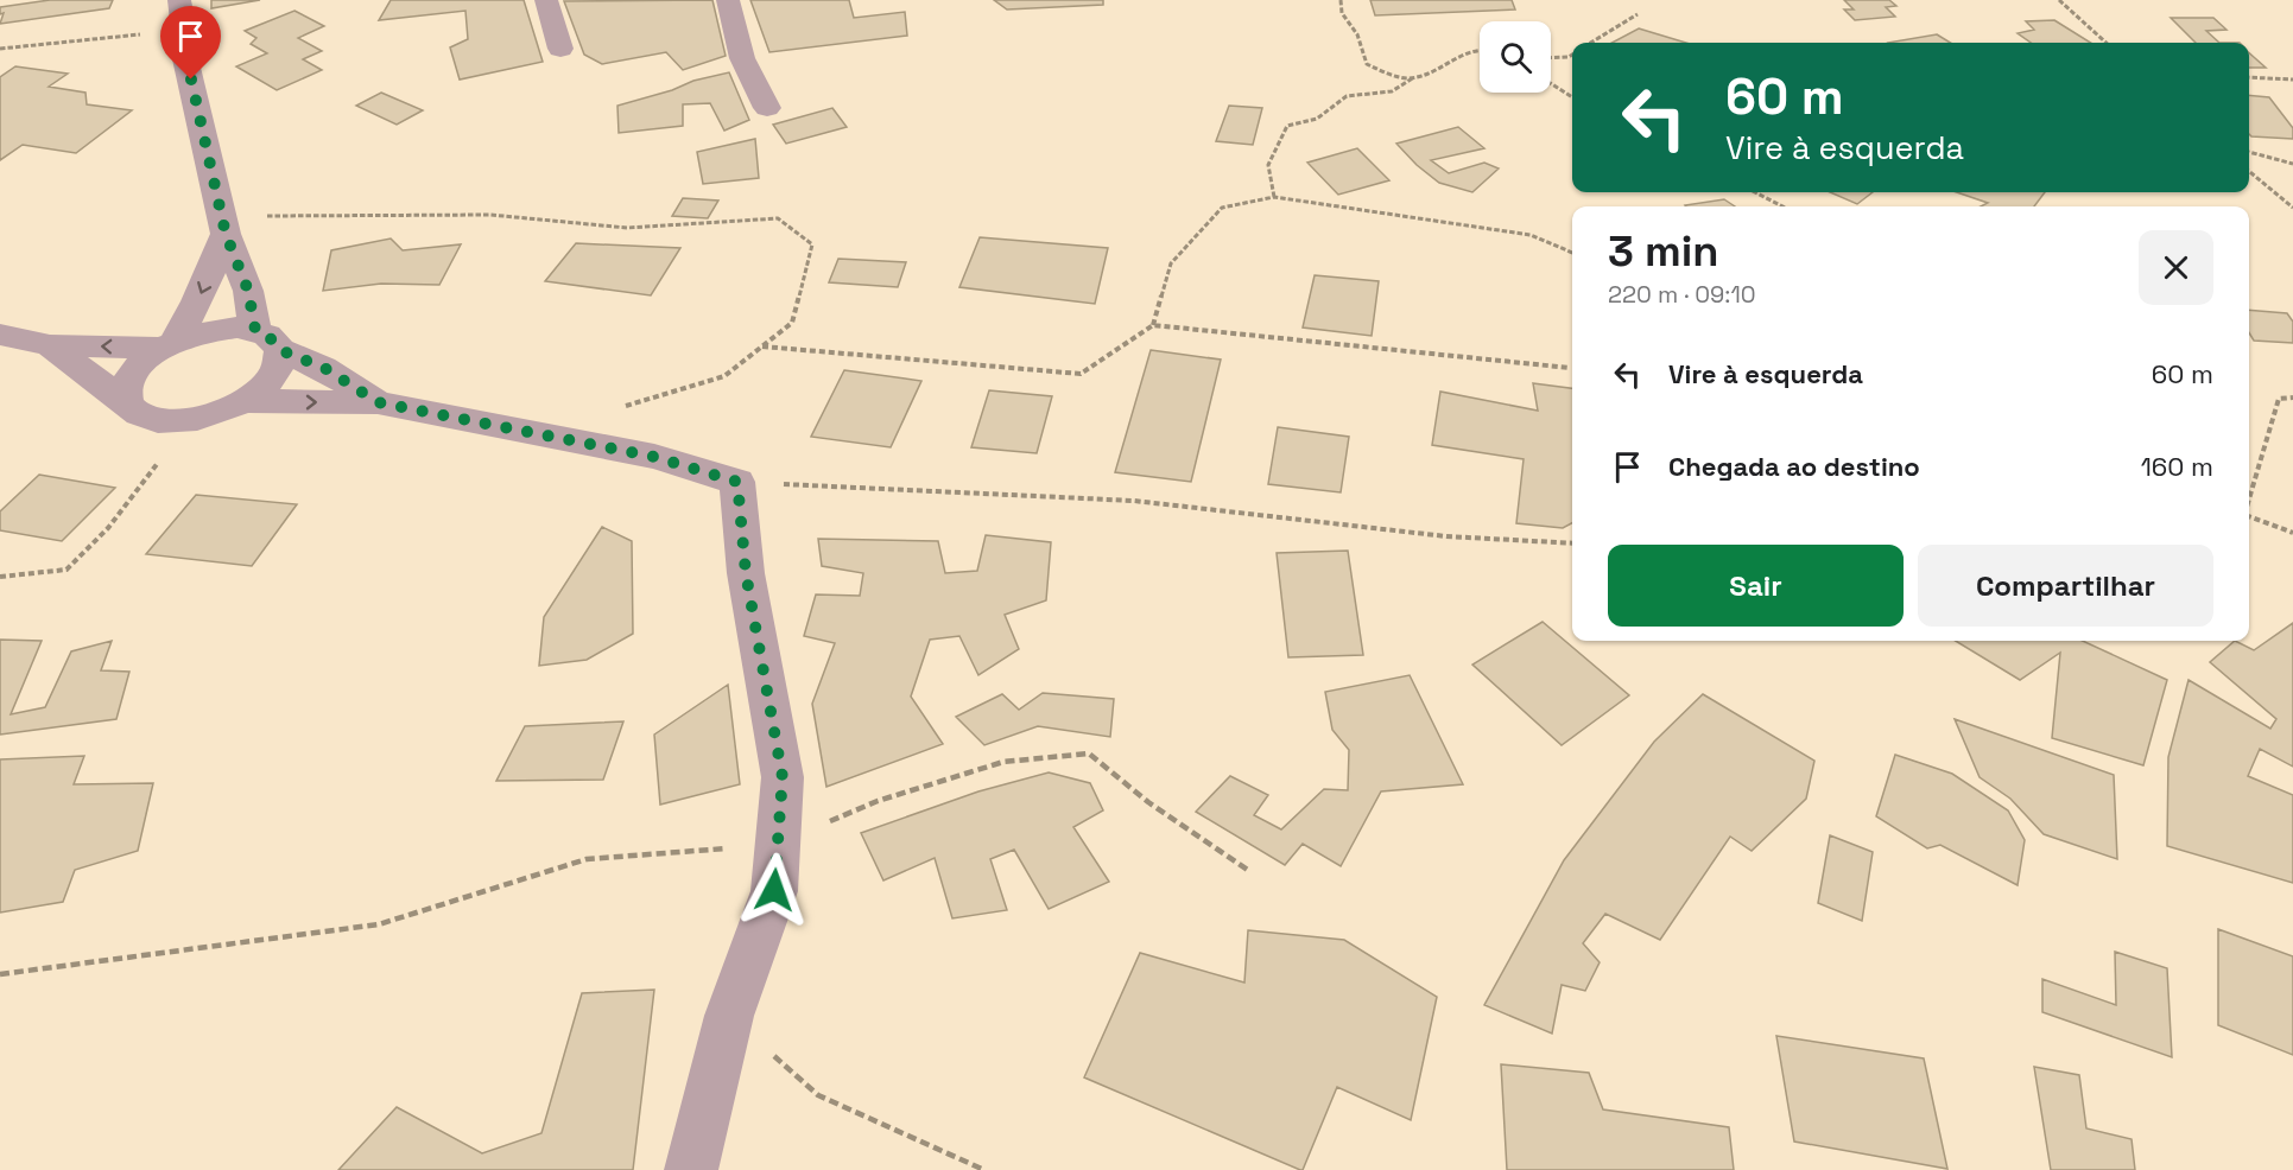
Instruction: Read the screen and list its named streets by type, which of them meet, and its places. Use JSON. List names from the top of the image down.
{
  "page": {
    "turn": ["60 m", "Vire à esquerda"],
    "heading": ["3 min", "220 m · 09:10"],
    "list": [
      {
        "name": "Vire à esquerda",
        "value": "60 m"
      },
      {
        "name": "Chegada ao destino",
        "value": "160 m"
      }
    ],
    "buttons": ["Sair", "Compartilhar"]
  }
}
